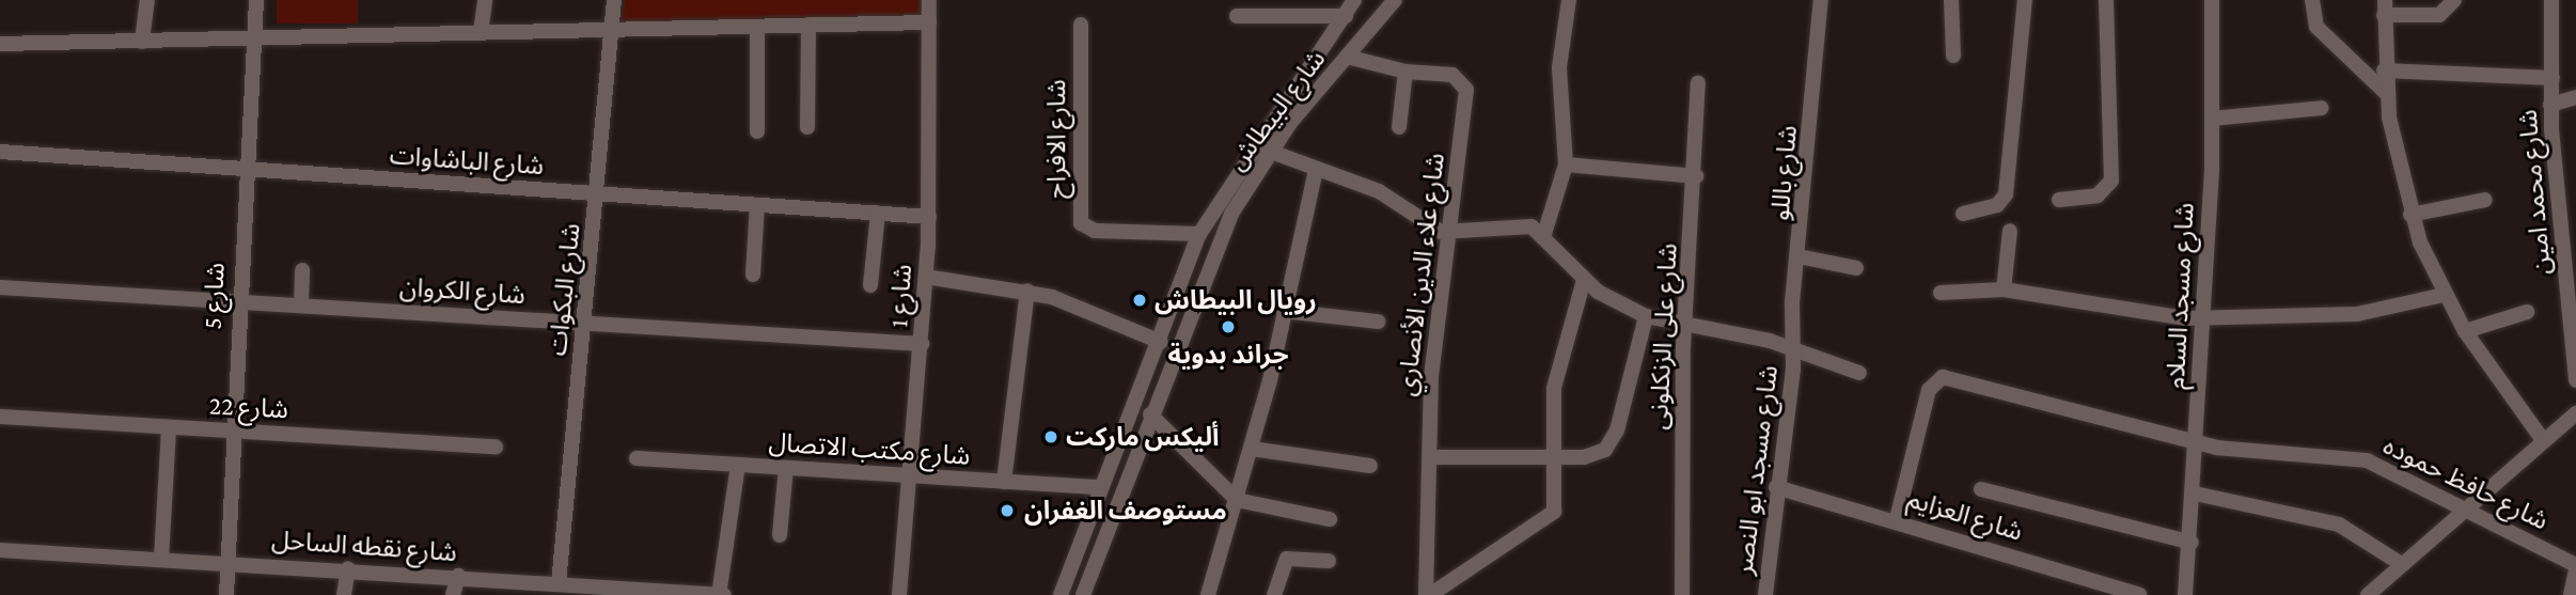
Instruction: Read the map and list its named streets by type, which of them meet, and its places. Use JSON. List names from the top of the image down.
{
  "streets": {
    "street": [
      "شارع البيطاش",
      "شارع الافراح",
      "شارع الباشاوات",
      "شارع باللو",
      "شارع محمد امين",
      "شارع علاء الدين الأنصاري",
      "شارع البكوات",
      "شارع الكروان",
      "شارع 5",
      "شارع 1",
      "شارع مسجد السلام",
      "شارع على الزنكلونى",
      "شارع 22",
      "شارع مكتب الاتصال",
      "شارع مسجد ابو النصر",
      "شارع حافظ حموده",
      "شارع العزايم",
      "شارع نقطه الساحل"
    ]
  },
  "crossings": [
    ["شارع البيطاش", "شارع الافراح"],
    ["شارع البيطاش", "شارع علاء الدين الأنصاري"],
    ["شارع البيطاش", "شارع مكتب الاتصال"],
    ["شارع الباشاوات", "شارع البكوات"],
    ["شارع الباشاوات", "شارع 5"],
    ["شارع الباشاوات", "شارع 1"],
    ["شارع باللو", "شارع مسجد ابو النصر"],
    ["شارع البكوات", "شارع الكروان"],
    ["شارع البكوات", "شارع نقطه الساحل"],
    ["شارع الكروان", "شارع 5"],
    ["شارع الكروان", "شارع 1"],
    ["شارع 5", "شارع 22"],
    ["شارع 5", "شارع نقطه الساحل"],
    ["شارع 1", "شارع مكتب الاتصال"],
    ["شارع مسجد السلام", "شارع حافظ حموده"],
    ["شارع مسجد ابو النصر", "شارع العزايم"],
    ["شارع حافظ حموده", "شارع العزايم"]
  ],
  "places": [
    "رويال البيطاش",
    "جراند بدوية",
    "أليكس ماركت",
    "مستوصف الغفران"
  ]
}
